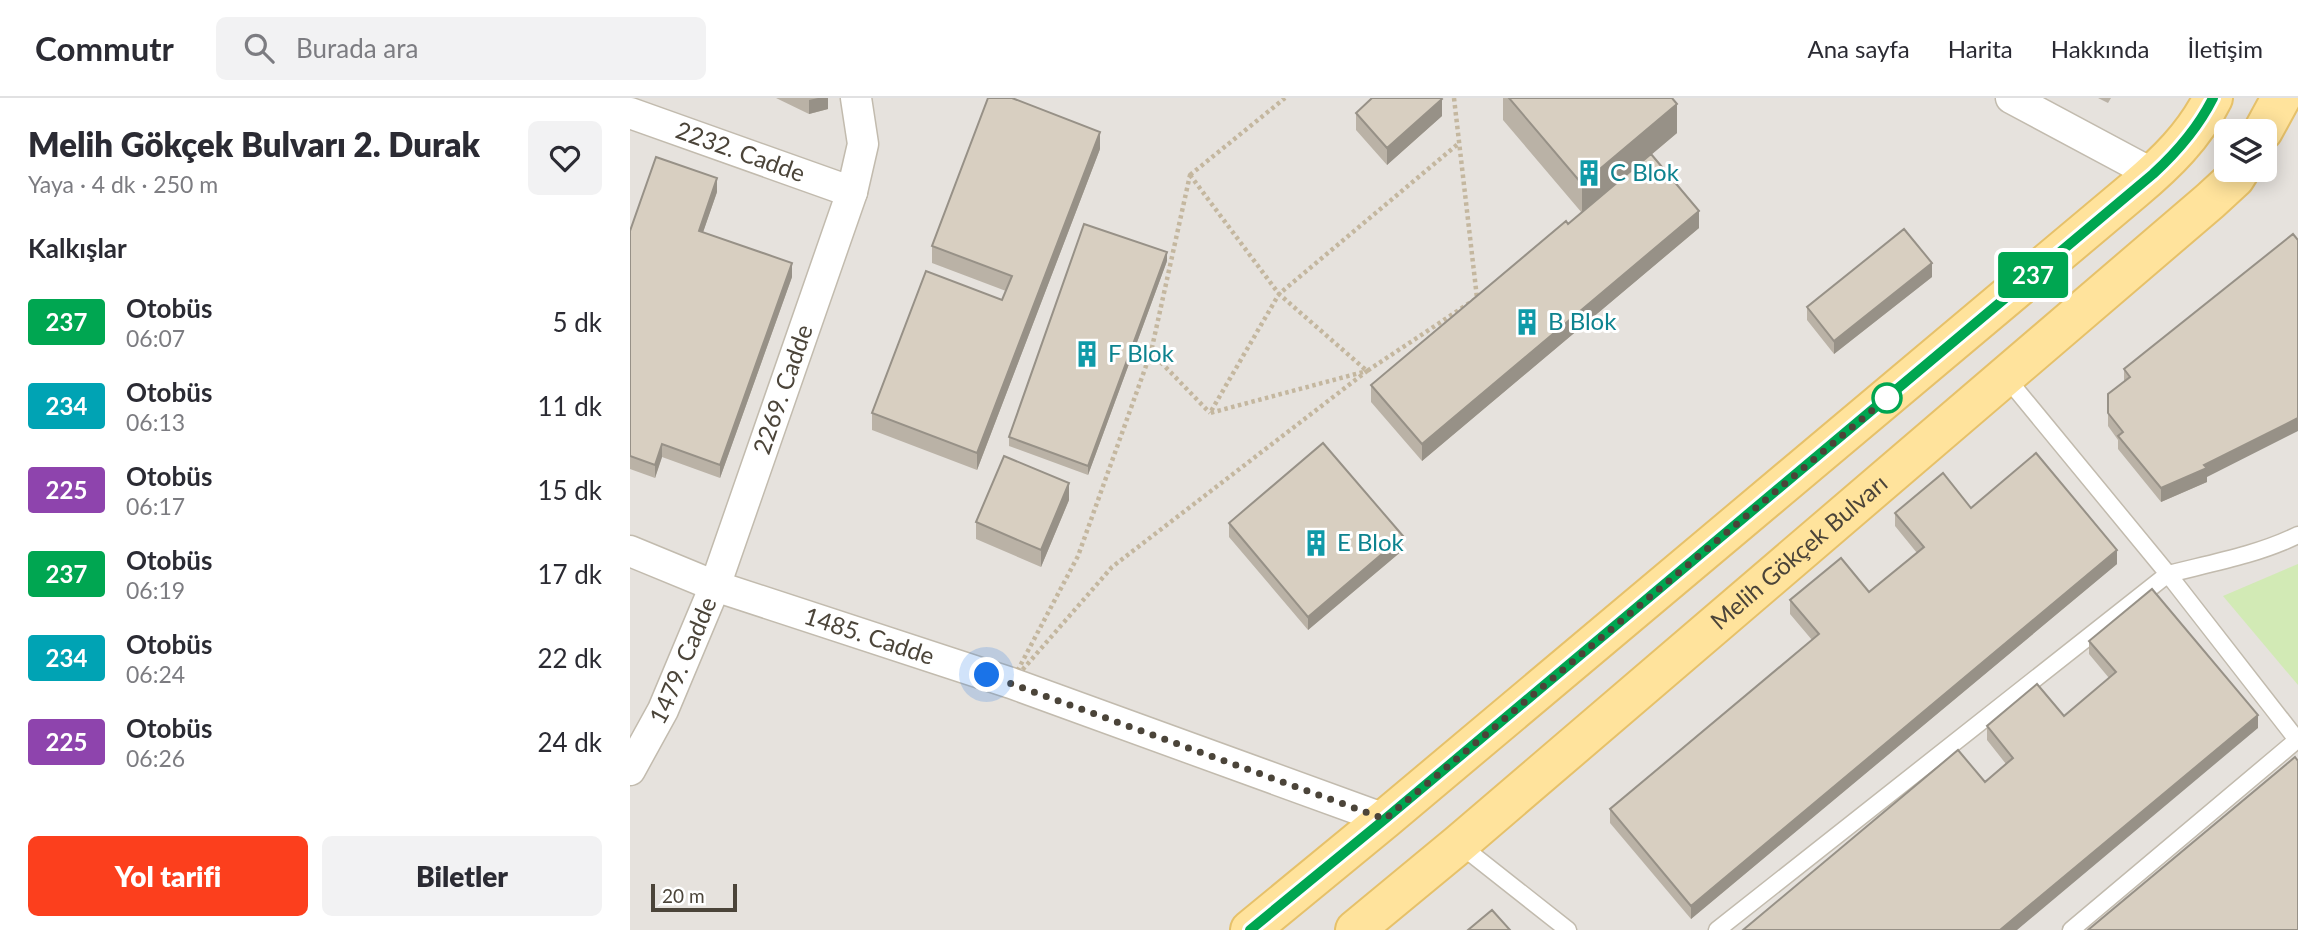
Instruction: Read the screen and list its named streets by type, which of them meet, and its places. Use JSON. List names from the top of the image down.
{
  "streets": {
    "main road": ["Melih Gökçek Bulvarı"],
    "street": [
      "2232. Cadde",
      "2269. Cadde",
      "1485. Cadde",
      "1479. Cadde"
    ]
  },
  "crossings": [
    ["2232. Cadde", "2269. Cadde"],
    ["2269. Cadde", "1485. Cadde"],
    ["2269. Cadde", "1479. Cadde"],
    ["1485. Cadde", "1479. Cadde"]
  ],
  "places": {
    "building": [
      "C Blok",
      "B Blok",
      "F Blok",
      "E Blok"
    ]
  },
  "lines": ["bus line 237"],
  "scale_bar": "20 m",
  "page": {
    "header": "Commutr",
    "search": "Burada ara",
    "nav": [
      "Ana sayfa",
      "Harita",
      "Hakkında",
      "İletişim"
    ],
    "heading": [
      ["Melih Gökçek Bulvarı 2. Durak", "Yaya · 4 dk · 250 m"],
      "Kalkışlar"
    ],
    "on_map": "237",
    "list": [
      {
        "mark": "237",
        "name": "Otobüs",
        "note": "06:07",
        "value": "5 dk"
      },
      {
        "mark": "234",
        "name": "Otobüs",
        "note": "06:13",
        "value": "11 dk"
      },
      {
        "mark": "225",
        "name": "Otobüs",
        "note": "06:17",
        "value": "15 dk"
      },
      {
        "mark": "237",
        "name": "Otobüs",
        "note": "06:19",
        "value": "17 dk"
      },
      {
        "mark": "234",
        "name": "Otobüs",
        "note": "06:24",
        "value": "22 dk"
      },
      {
        "mark": "225",
        "name": "Otobüs",
        "note": "06:26",
        "value": "24 dk"
      }
    ],
    "buttons": ["Yol tarifi", "Biletler"],
    "scale": "20 m"
  }
}
